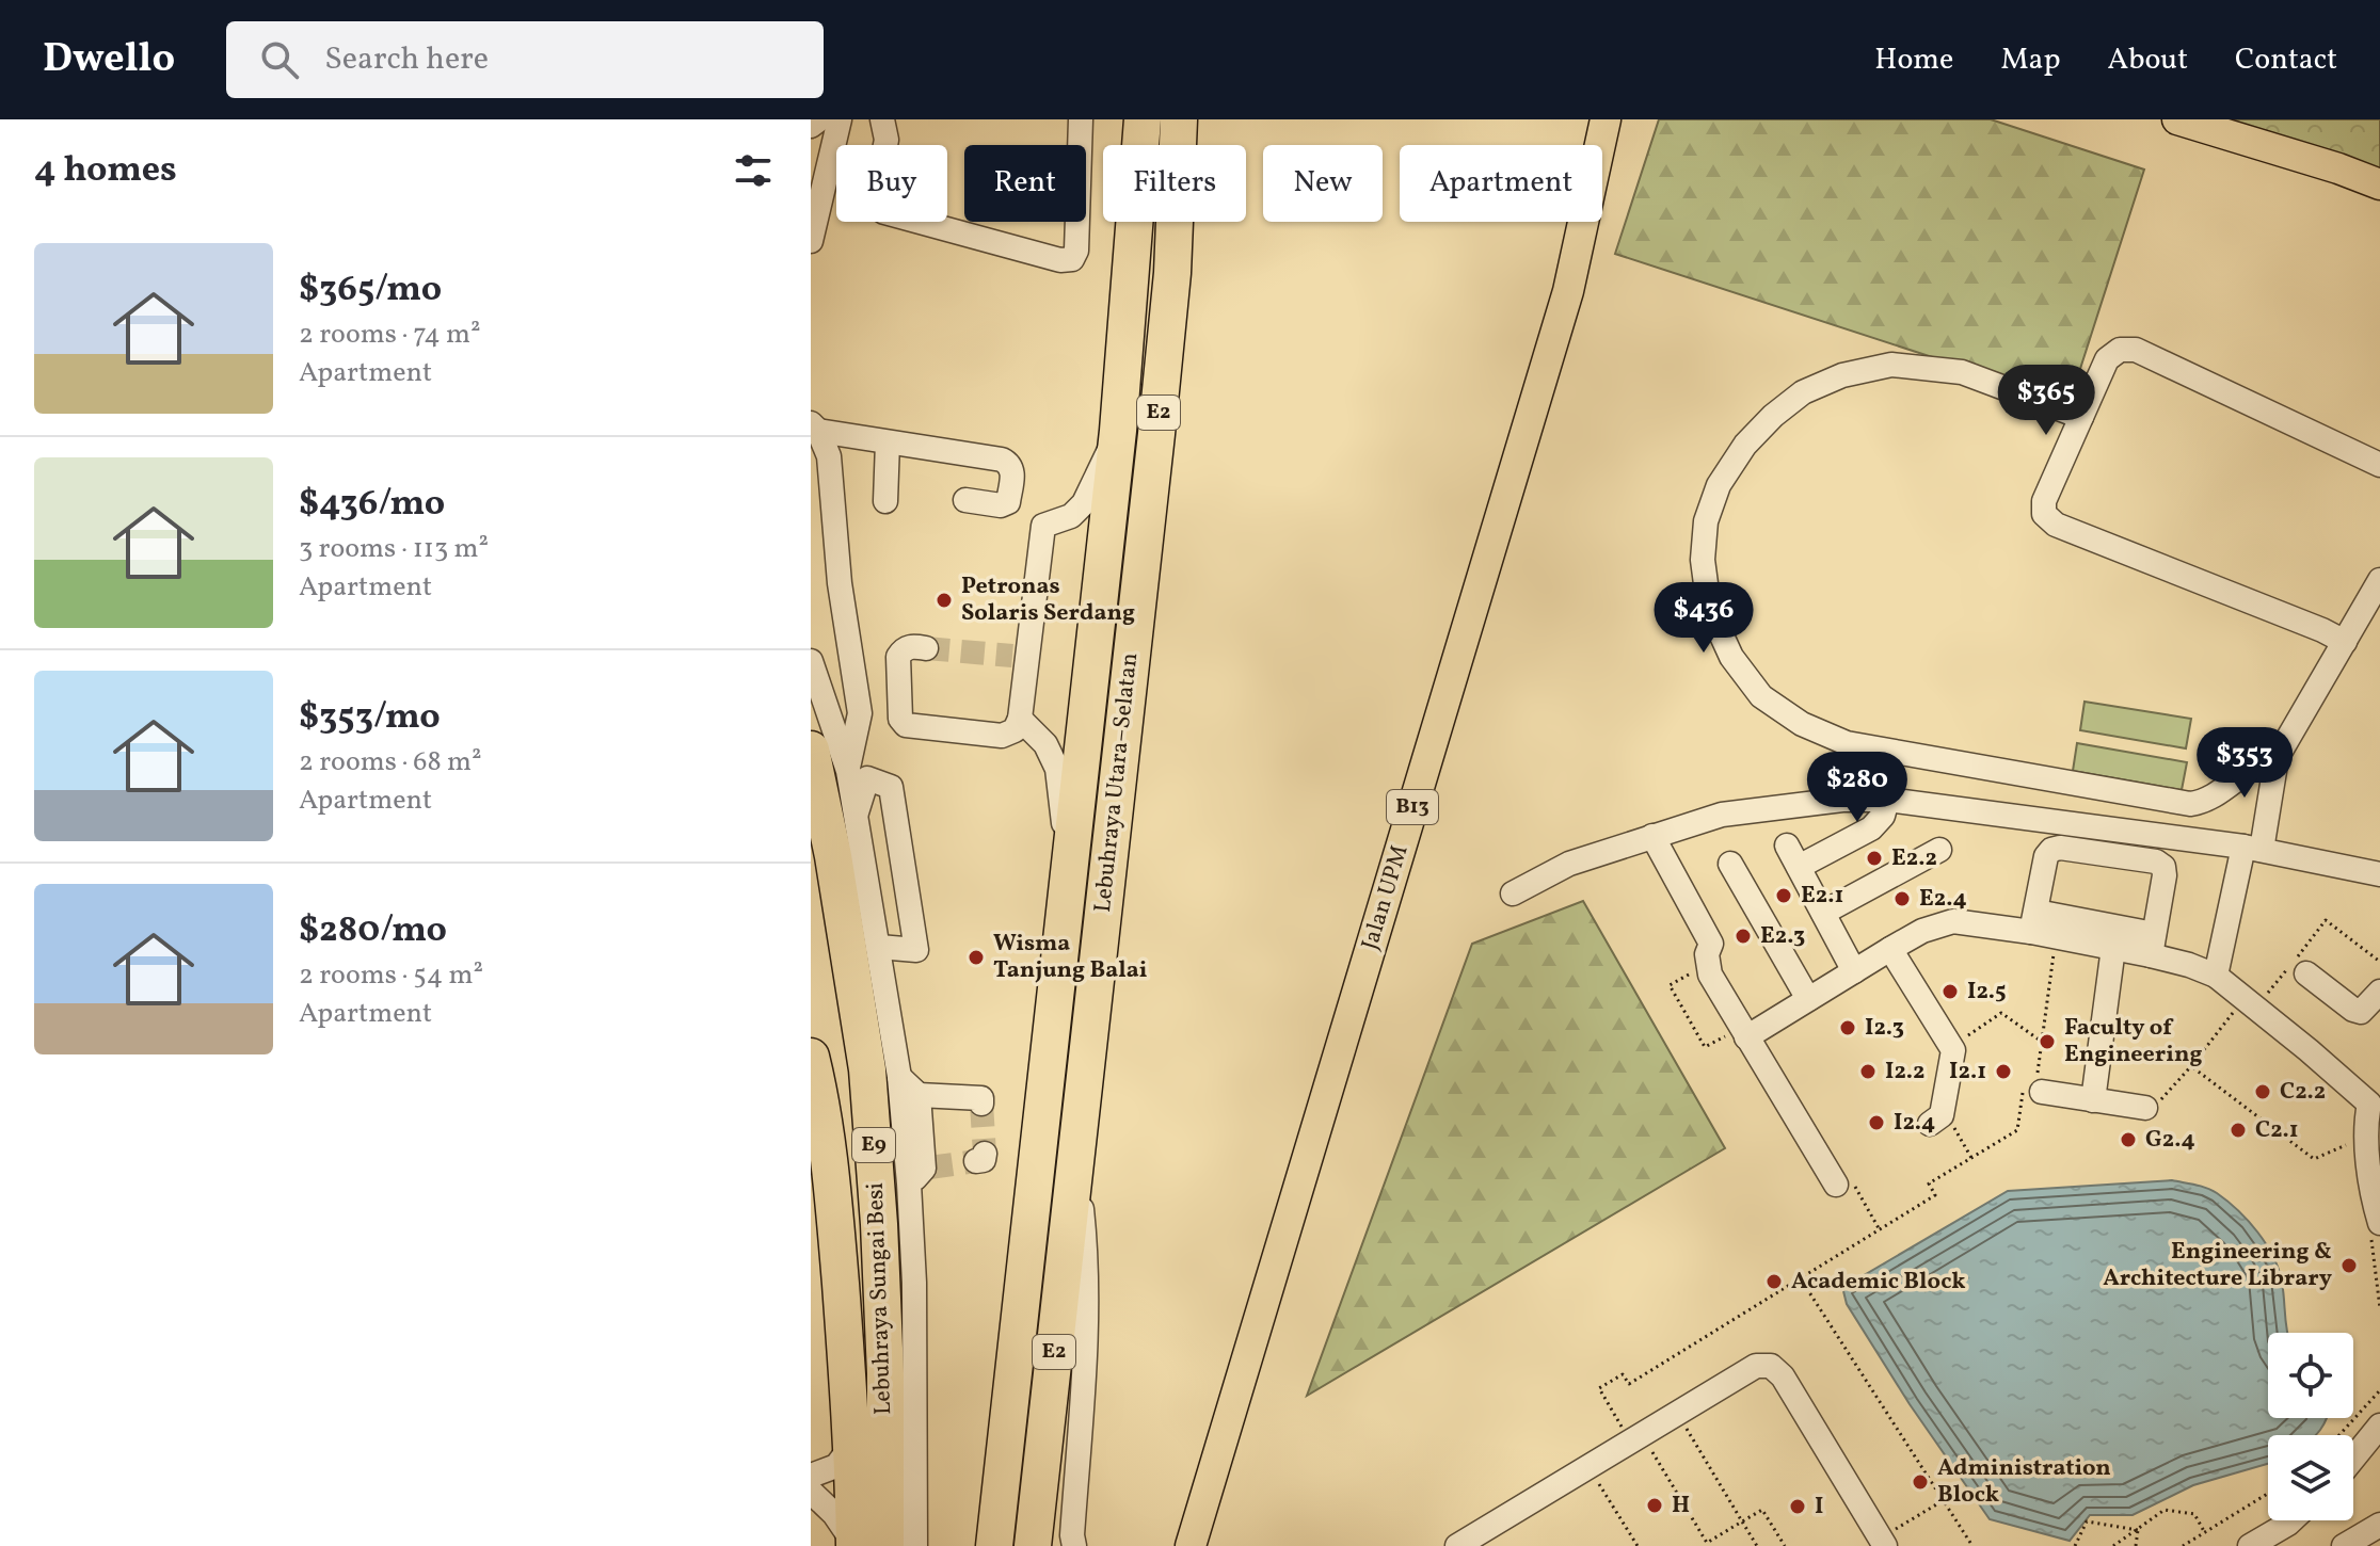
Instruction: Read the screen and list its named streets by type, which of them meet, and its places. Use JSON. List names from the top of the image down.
{
  "streets": {
    "highway": [
      "E2",
      "Lebuhraya Utara–Selatan",
      "E9",
      "Lebuhraya Sungai Besi"
    ],
    "main road": ["B13", "Jalan UPM"]
  },
  "places": [
    "Petronas Solaris Serdang",
    "E2.2",
    "E2.1",
    "E2.4",
    "E2.3",
    "Wisma Tanjung Balai",
    "I2.5",
    "I2.3",
    "Faculty of Engineering",
    "I2.2",
    "I2.1",
    "C2.2",
    "I2.4",
    "C2.1",
    "G2.4",
    "Engineering & Architecture Library",
    "Academic Block",
    "Administration Block",
    "H",
    "I"
  ],
  "page": {
    "header": "Dwello",
    "search": "Search here",
    "nav": [
      "Home",
      "Map",
      "About",
      "Contact"
    ],
    "heading": "4 homes",
    "chip": [
      "Buy",
      "Rent",
      "Filters",
      "New",
      "Apartment"
    ],
    "list": [
      {
        "name": "$365/mo",
        "note": "2 rooms · 74 m² · Apartment"
      },
      {
        "name": "$436/mo",
        "note": "3 rooms · 113 m² · Apartment"
      },
      {
        "name": "$353/mo",
        "note": "2 rooms · 68 m² · Apartment"
      },
      {
        "name": "$280/mo",
        "note": "2 rooms · 54 m² · Apartment"
      }
    ],
    "price": [
      "$365",
      "$436",
      "$353",
      "$280"
    ]
  }
}
